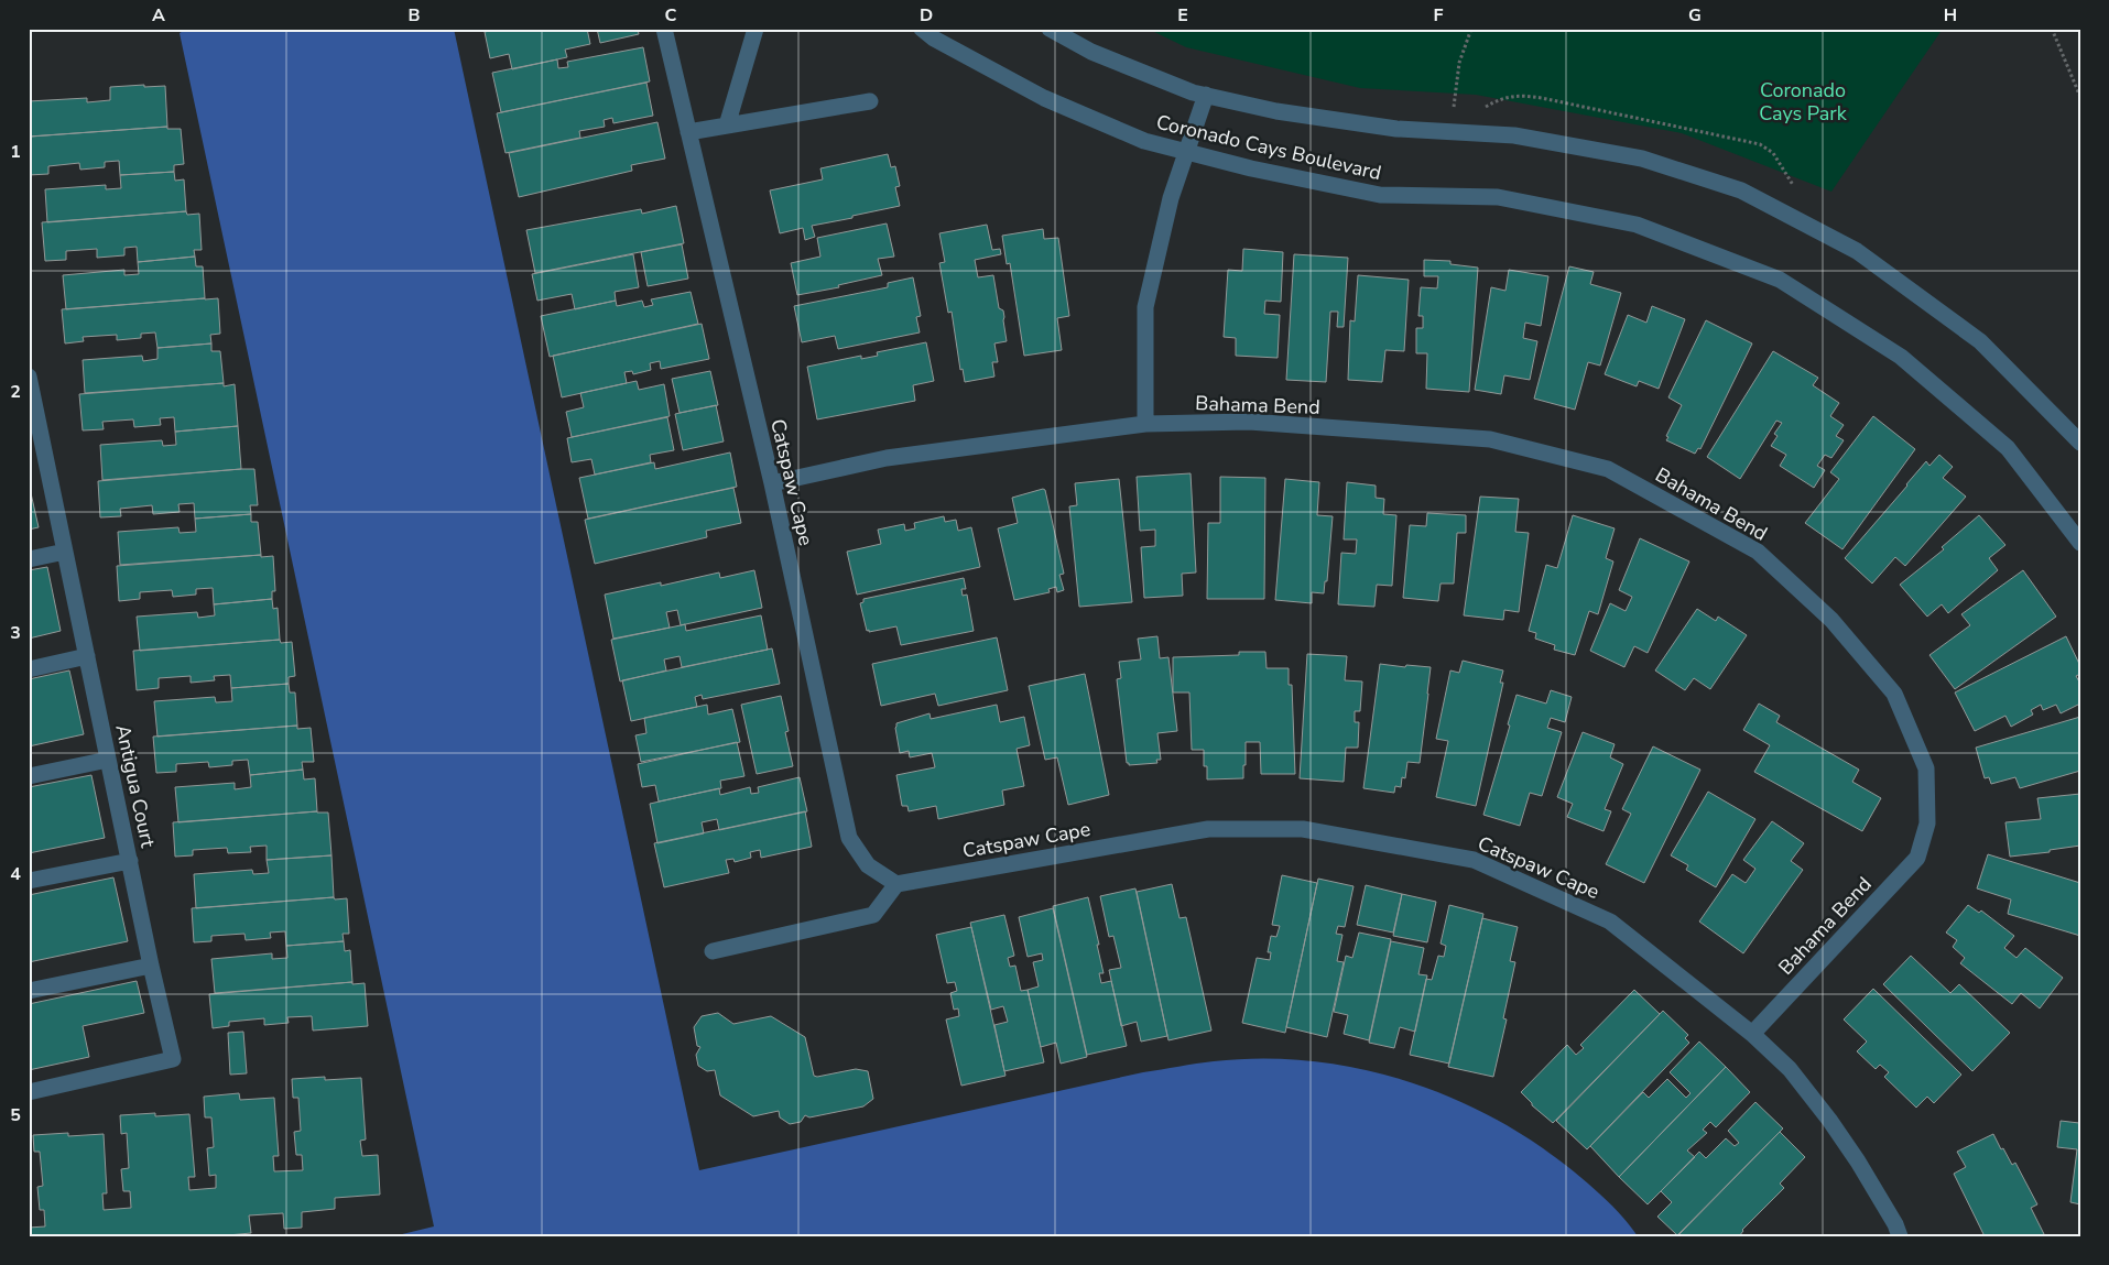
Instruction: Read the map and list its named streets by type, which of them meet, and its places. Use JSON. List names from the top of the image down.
{
  "streets": {
    "street": [
      "Coronado Cays Boulevard",
      "Bahama Bend",
      "Catspaw Cape",
      "Antigua Court"
    ]
  },
  "crossings": [
    ["Bahama Bend", "Catspaw Cape"]
  ],
  "parks": ["Coronado Cays Park"],
  "grid": {
    "columns": [
      "A",
      "B",
      "C",
      "D",
      "E",
      "F",
      "G",
      "H"
    ],
    "rows": [
      "1",
      "2",
      "3",
      "4",
      "5"
    ]
  }
}
